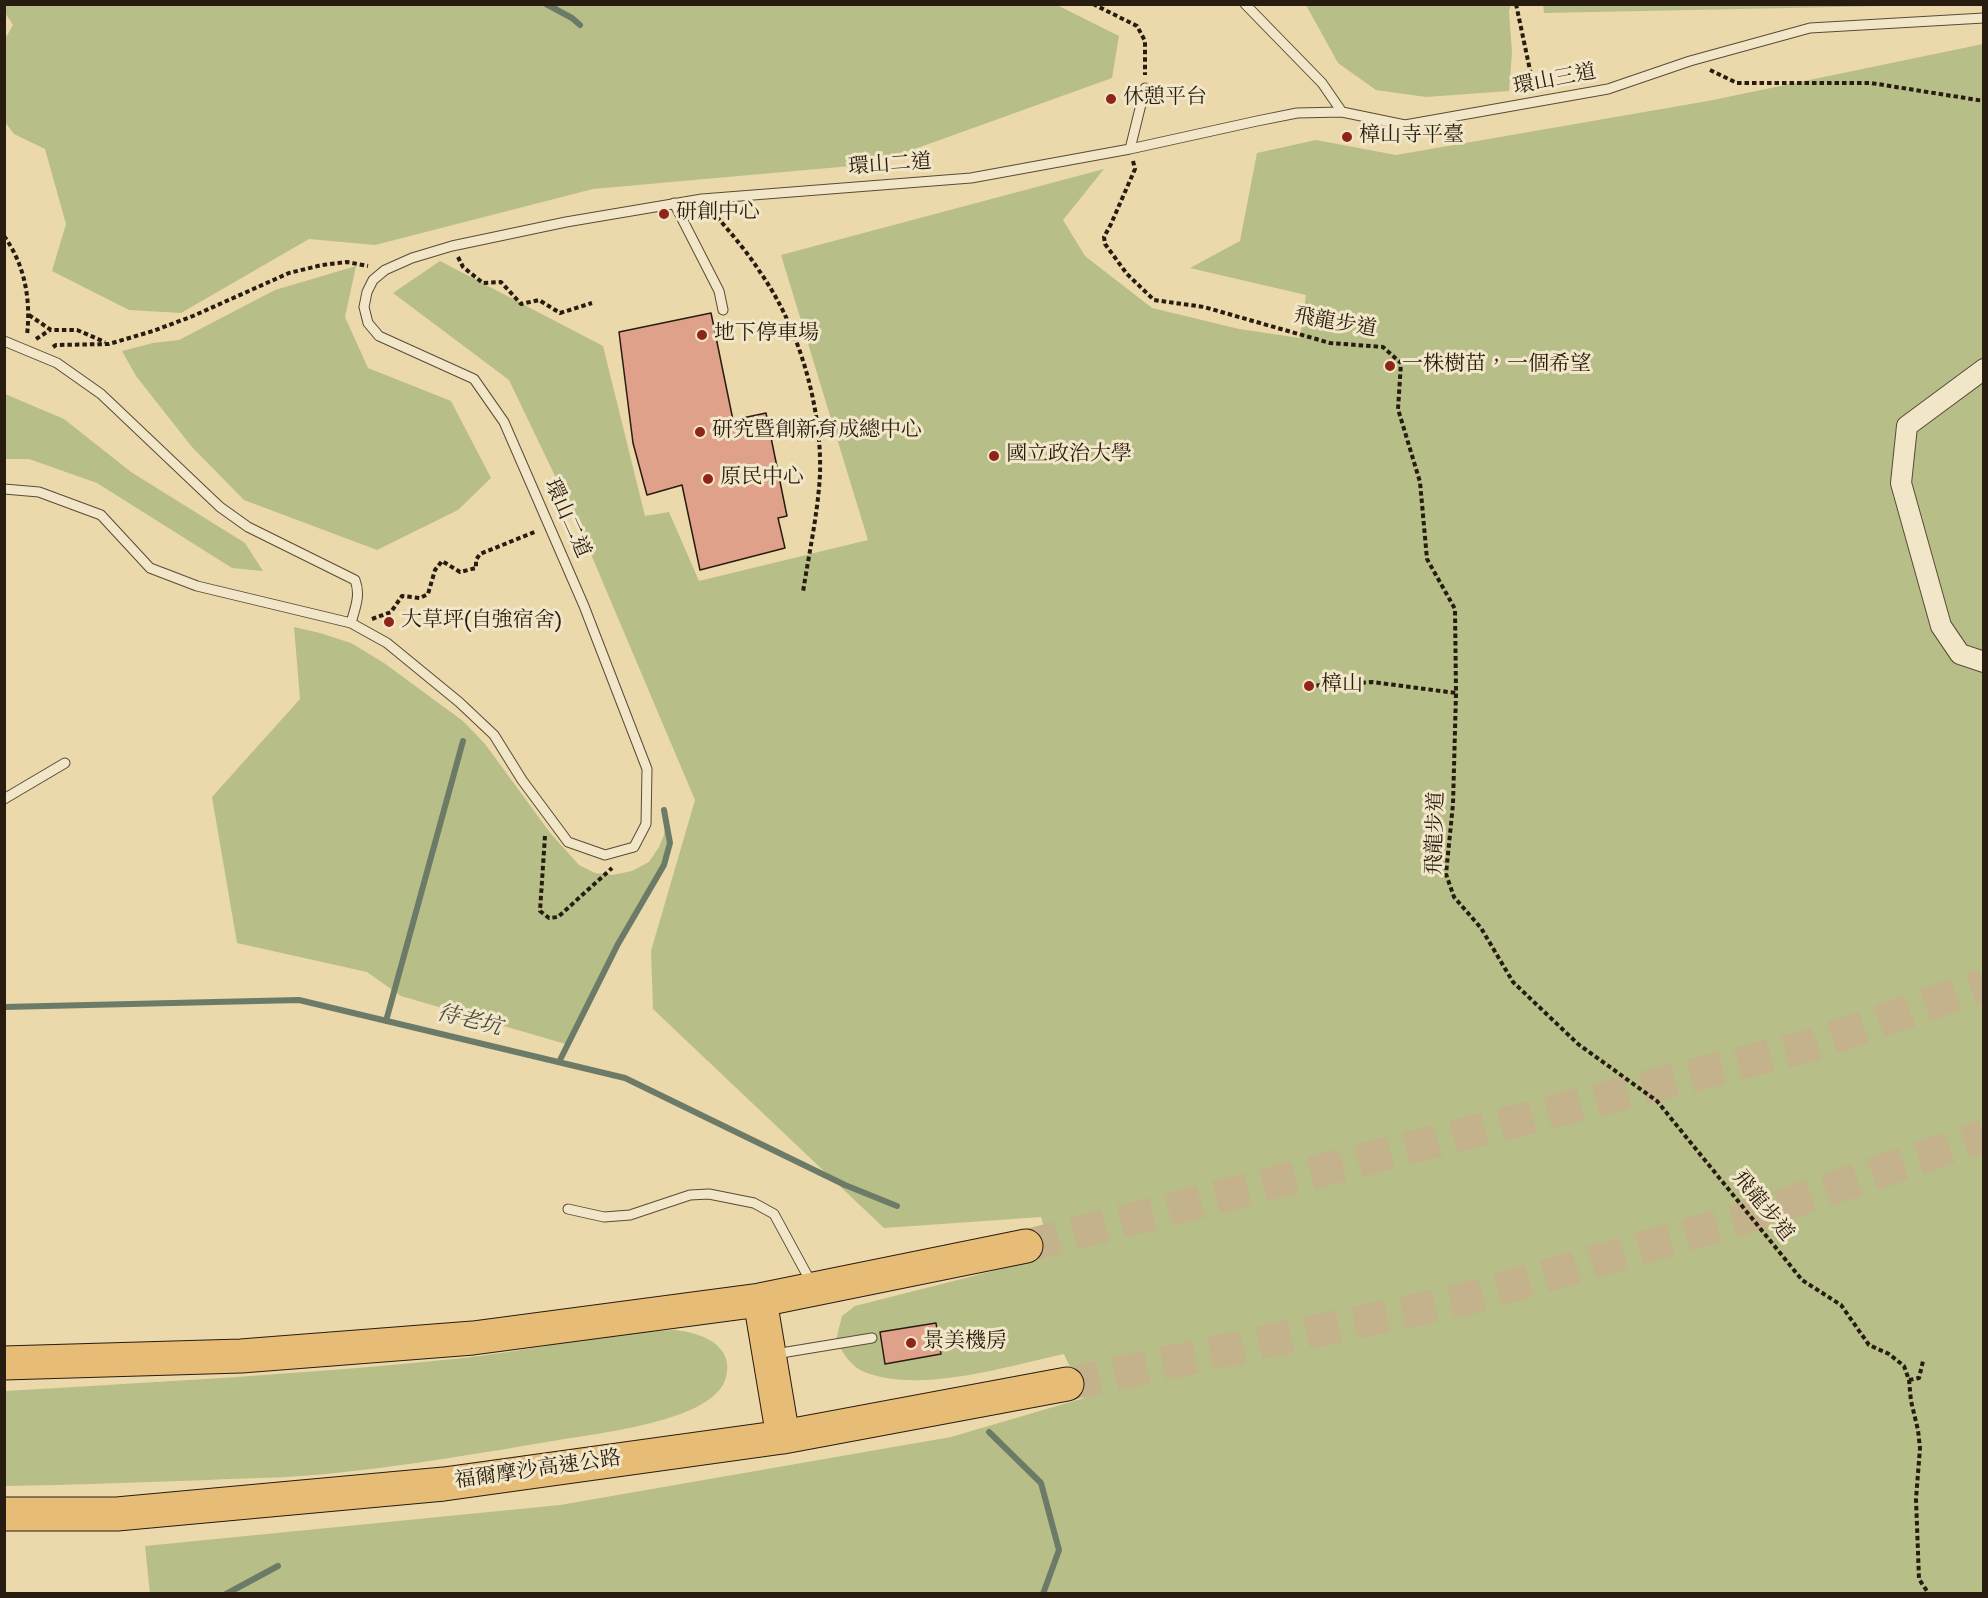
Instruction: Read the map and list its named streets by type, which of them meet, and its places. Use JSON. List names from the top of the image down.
{
  "streets": {
    "highway": ["福爾摩沙高速公路"],
    "lane": ["環山三道", "環山二道"],
    "path": ["飛龍步道"]
  },
  "crossings": [
    ["環山三道", "環山二道"],
    ["環山三道", "飛龍步道"],
    ["環山二道", "飛龍步道"]
  ],
  "water": ["待老坑"],
  "places": [
    "休憩平台",
    "樟山寺平臺",
    "研創中心",
    "地下停車場",
    "一株樹苗，一個希望",
    "研究暨創新育成總中心",
    "國立政治大學",
    "原民中心",
    "大草坪(自強宿舍)",
    "樟山",
    "景美機房"
  ]
}
